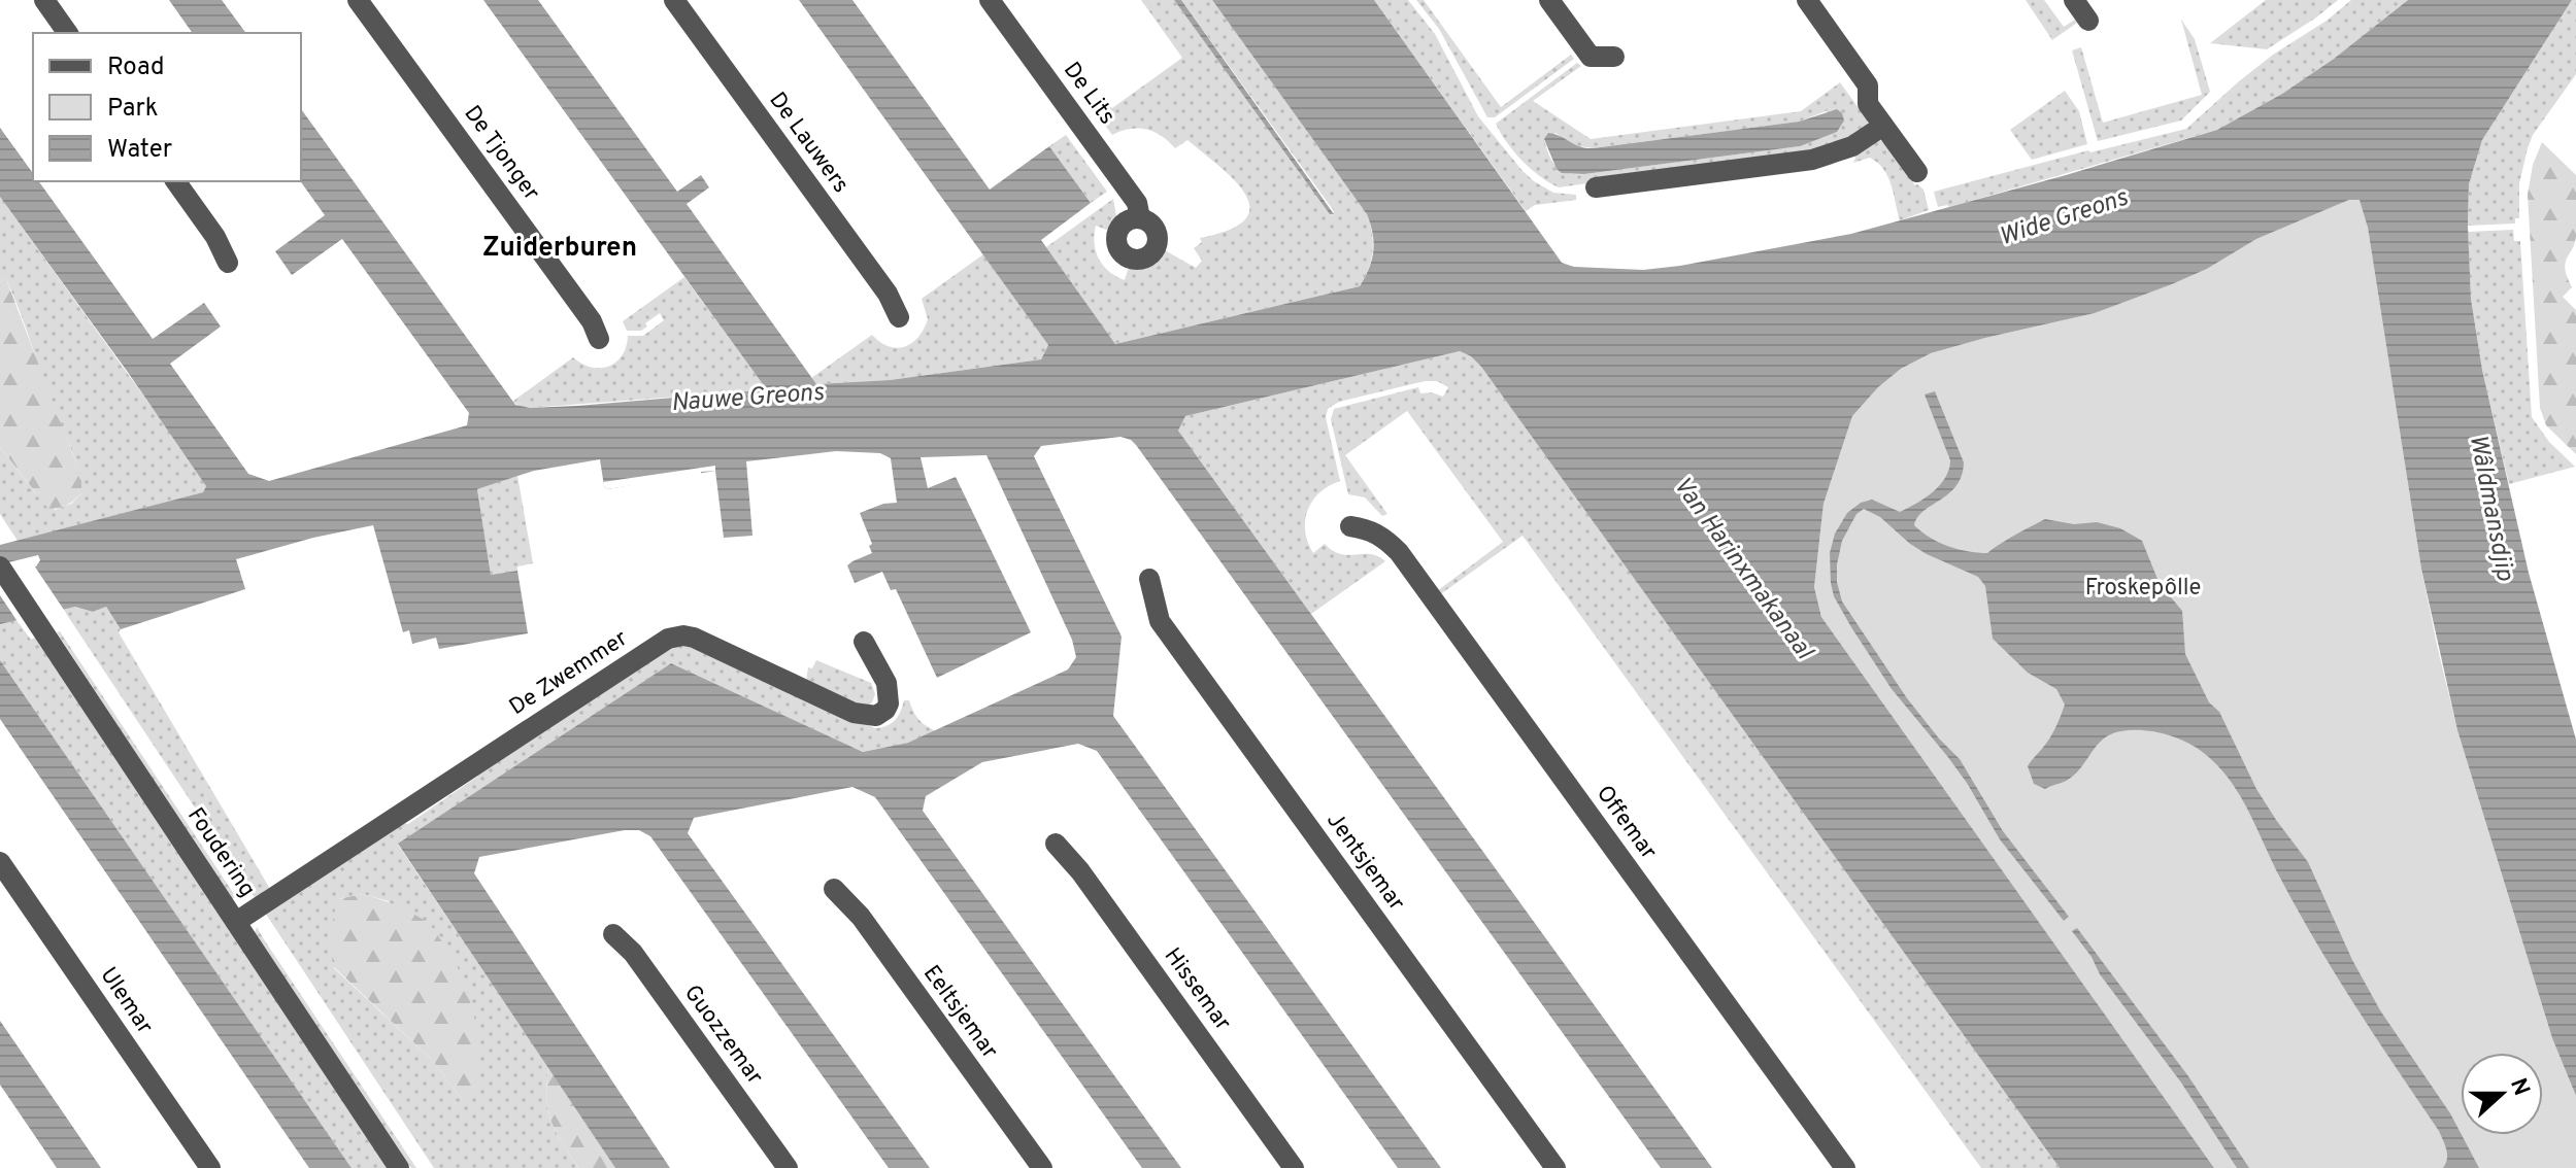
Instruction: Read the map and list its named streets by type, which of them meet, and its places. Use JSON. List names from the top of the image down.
{
  "streets": {
    "street": [
      "De Lits",
      "De Lauwers",
      "De Tjonger",
      "De Zwemmer",
      "Offemar",
      "Foudering",
      "Jentsjemar",
      "Hissemar",
      "Ulemar",
      "Eeltsjemar",
      "Guozzemar"
    ]
  },
  "crossings": [
    ["De Zwemmer", "Foudering"]
  ],
  "districts": ["Zuiderburen"],
  "water": [
    "Wide Greons",
    "Nauwe Greons",
    "Wâldmansdjip",
    "Van Harinxmakanaal"
  ],
  "parks": ["Froskepôlle"],
  "legend": ["Road", "Park", "Water"],
  "north": "right"
}
